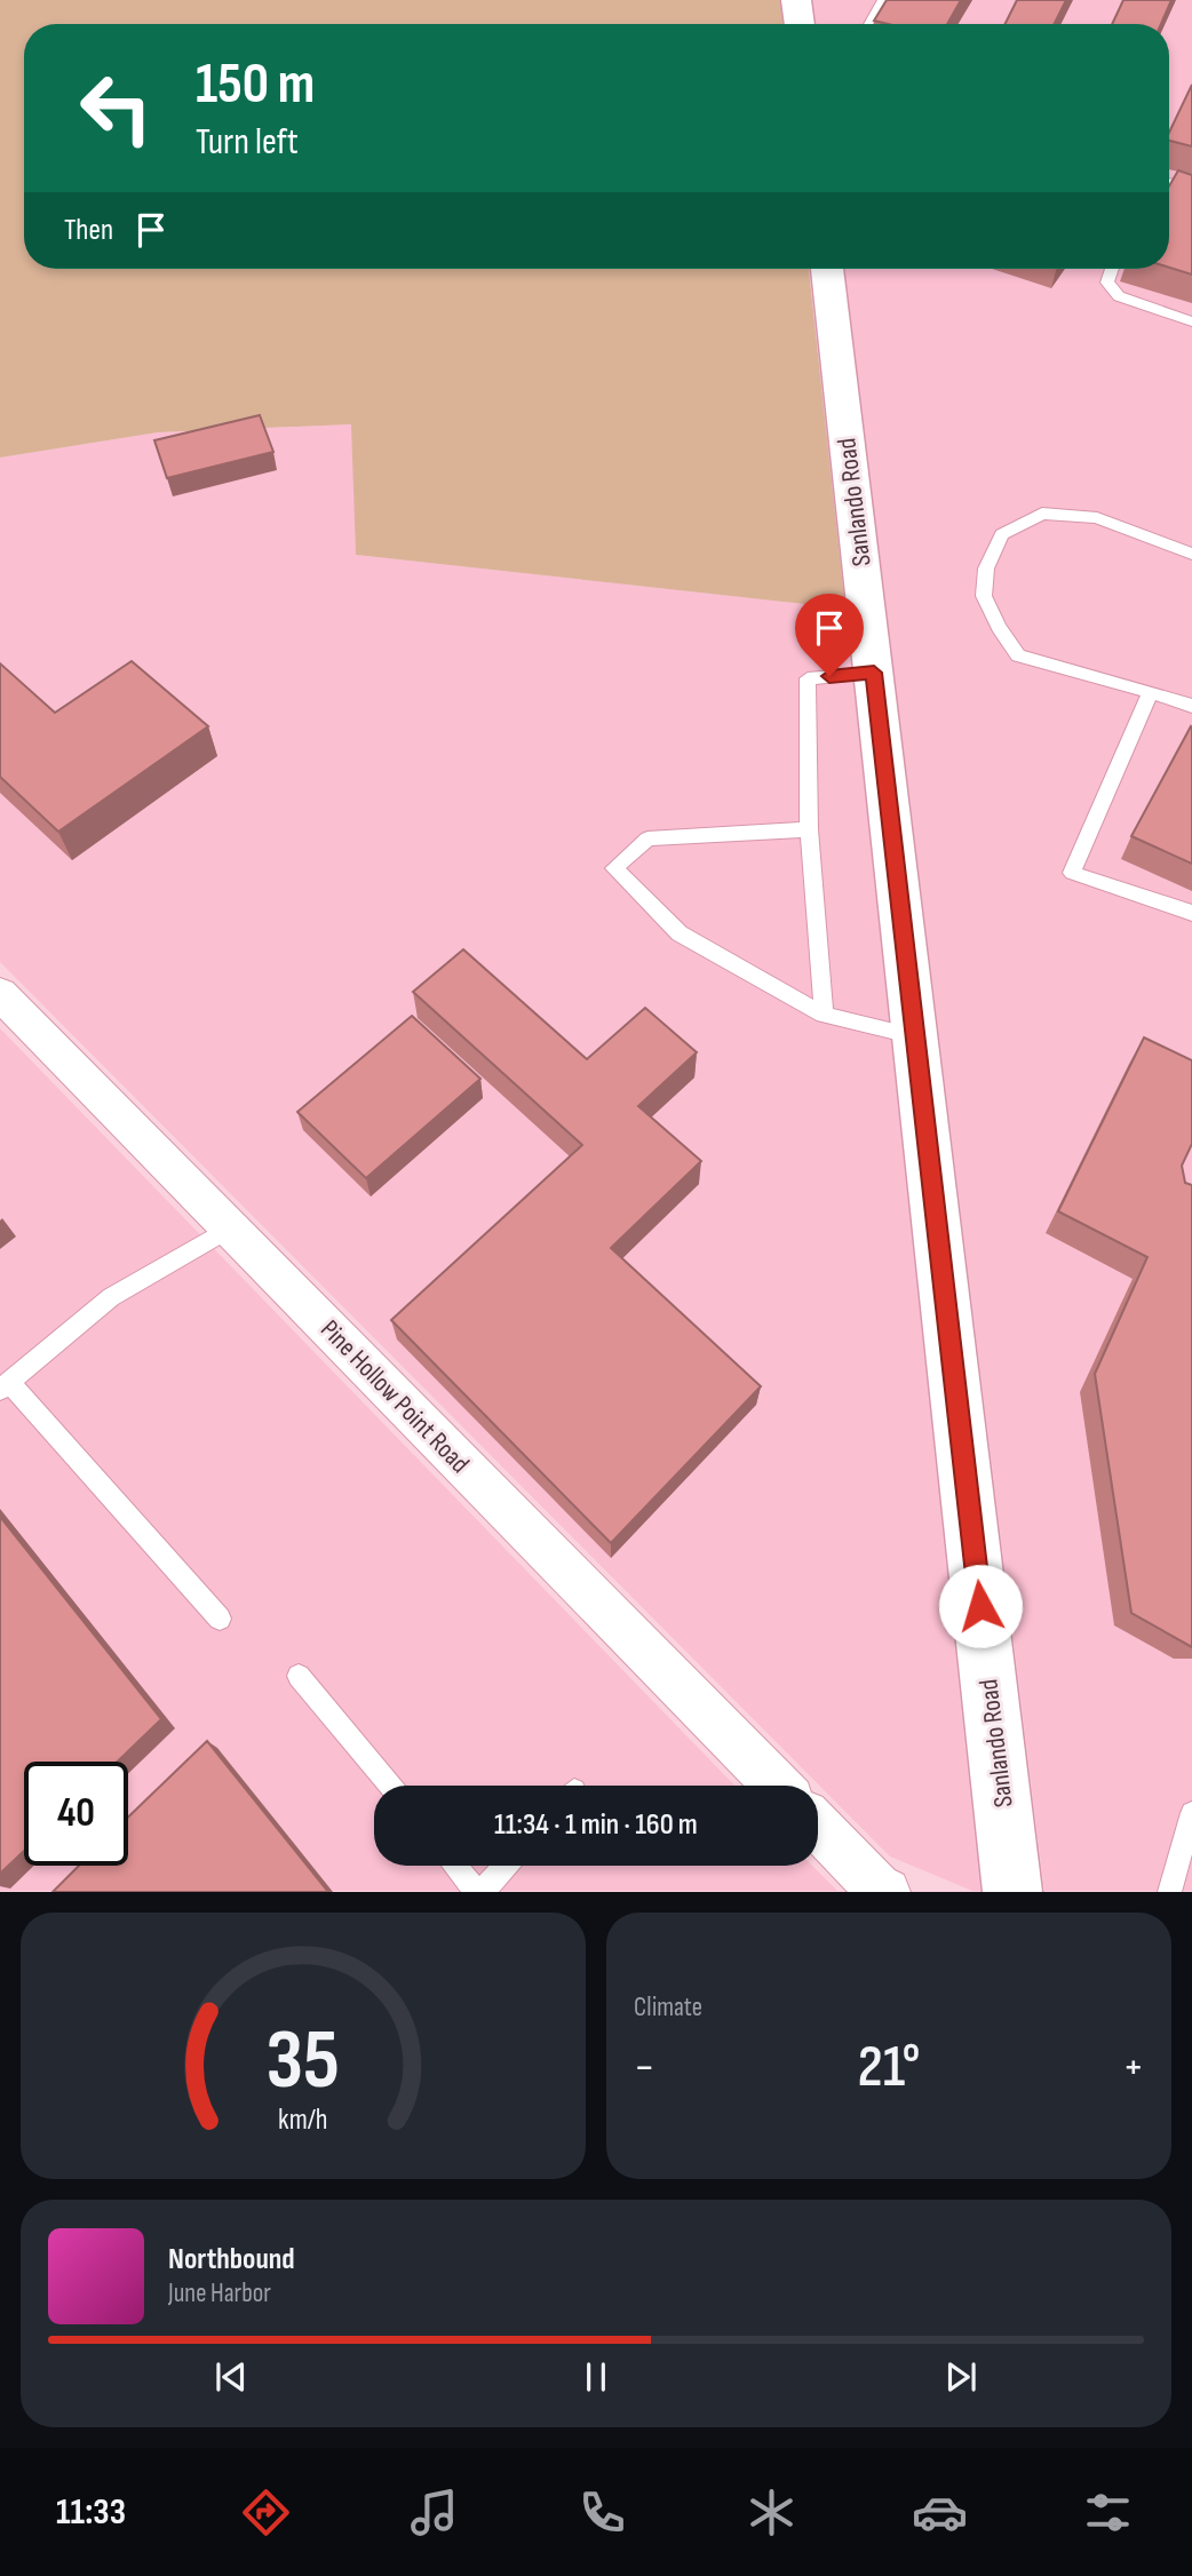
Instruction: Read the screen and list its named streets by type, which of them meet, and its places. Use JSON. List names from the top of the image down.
{
  "streets": {
    "street": ["Sanlando Road", "Pine Hollow Point Road"]
  },
  "page": {
    "turn": ["150 m", "Turn left"],
    "then": "Then",
    "limit": "40",
    "trip": "11:34 · 1 min · 160 m",
    "tile": "Climate",
    "heat": ["−", "21°", "+"],
    "song": ["Northbound", "June Harbor"],
    "tabs": "11:33",
    "gauge": ["35", "km/h"]
  }
}
